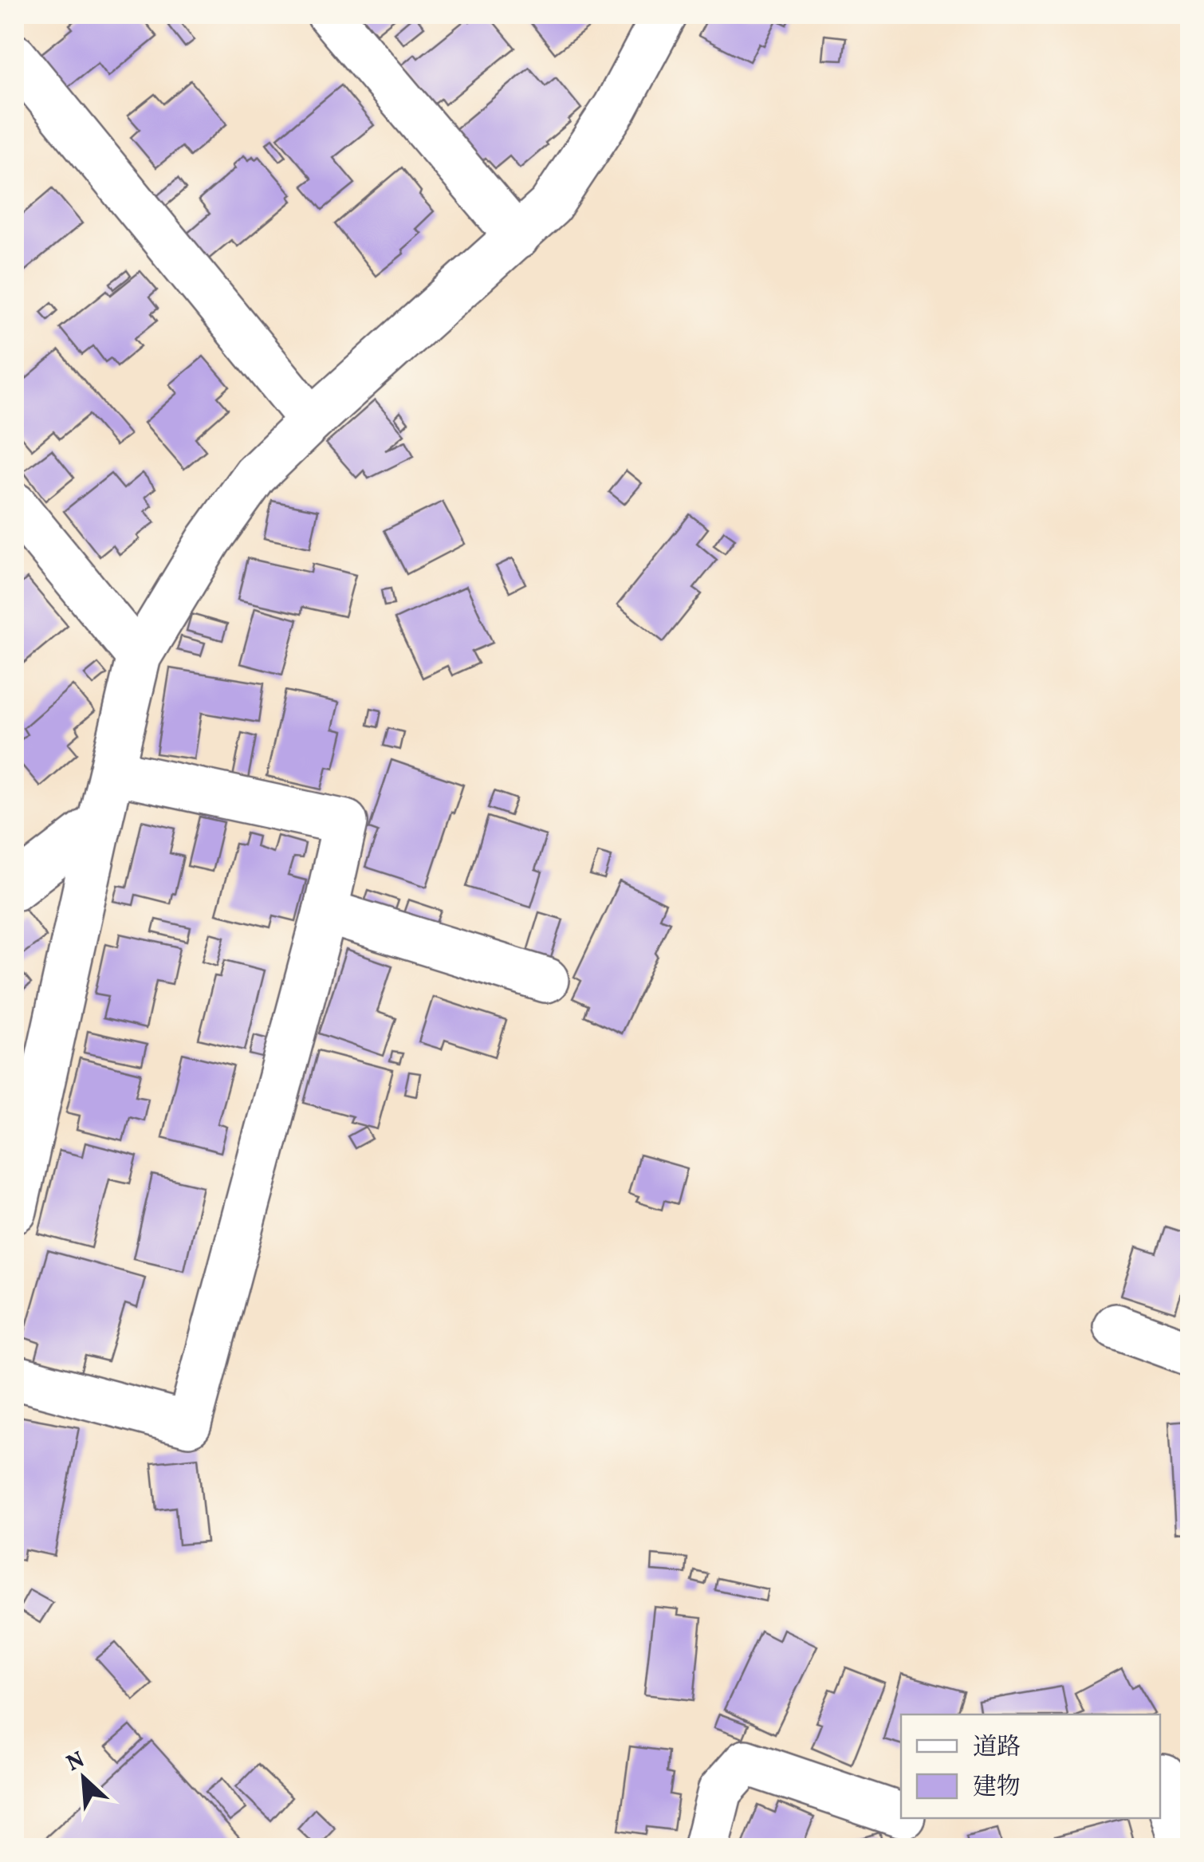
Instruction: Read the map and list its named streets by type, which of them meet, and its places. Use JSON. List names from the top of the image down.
{
  "legend": ["道路", "建物"],
  "north": "top left"
}
